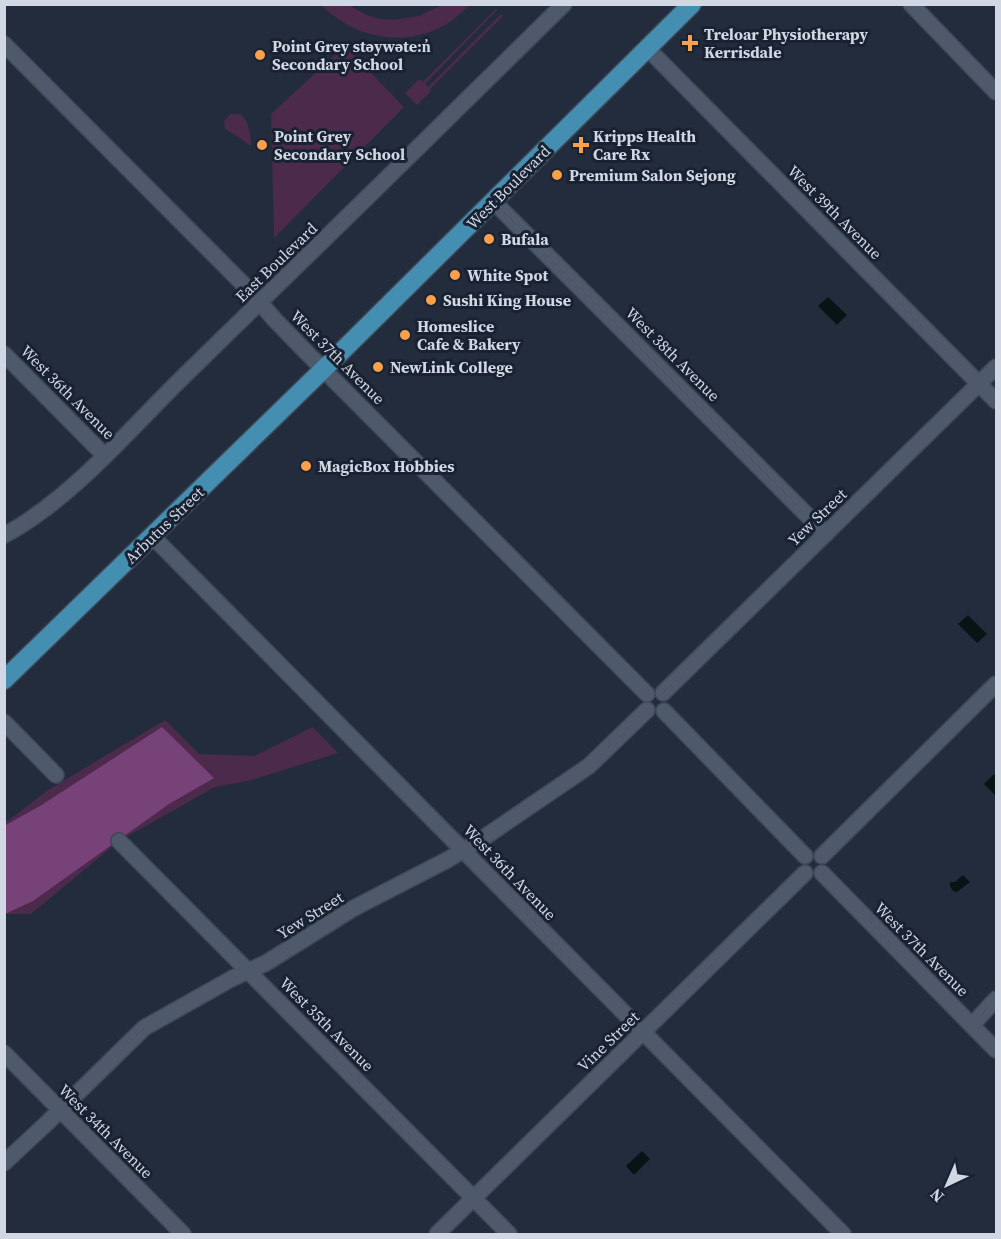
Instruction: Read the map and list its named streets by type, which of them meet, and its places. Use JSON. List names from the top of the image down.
{
  "streets": {
    "main road": ["West Boulevard", "Arbutus Street"],
    "street": [
      "West 39th Avenue",
      "East Boulevard",
      "West 38th Avenue",
      "West 37th Avenue",
      "West 36th Avenue",
      "Yew Street",
      "West 35th Avenue",
      "Vine Street",
      "West 34th Avenue"
    ]
  },
  "crossings": [
    ["West Boulevard", "West 39th Avenue"],
    ["West Boulevard", "West 38th Avenue"],
    ["West Boulevard", "West 37th Avenue"],
    ["West Boulevard", "Arbutus Street"],
    ["West 39th Avenue", "Yew Street"],
    ["East Boulevard", "West 37th Avenue"],
    ["East Boulevard", "West 36th Avenue"],
    ["West 38th Avenue", "Yew Street"],
    ["West 37th Avenue", "Yew Street"],
    ["West 37th Avenue", "Arbutus Street"],
    ["West 37th Avenue", "Vine Street"],
    ["West 36th Avenue", "Yew Street"],
    ["West 36th Avenue", "Arbutus Street"],
    ["West 36th Avenue", "Vine Street"],
    ["Yew Street", "West 35th Avenue"],
    ["Yew Street", "West 34th Avenue"],
    ["West 35th Avenue", "Vine Street"]
  ],
  "places": {
    "health": ["Treloar Physiotherapy Kerrisdale", "Kripps Health Care Rx"],
    "other": [
      "Point Grey stəywəte:n̓ Secondary School",
      "Point Grey Secondary School",
      "Premium Salon Sejong",
      "Bufala",
      "White Spot",
      "Sushi King House",
      "Homeslice Cafe & Bakery",
      "NewLink College",
      "MagicBox Hobbies"
    ]
  },
  "north": "bottom left"
}
